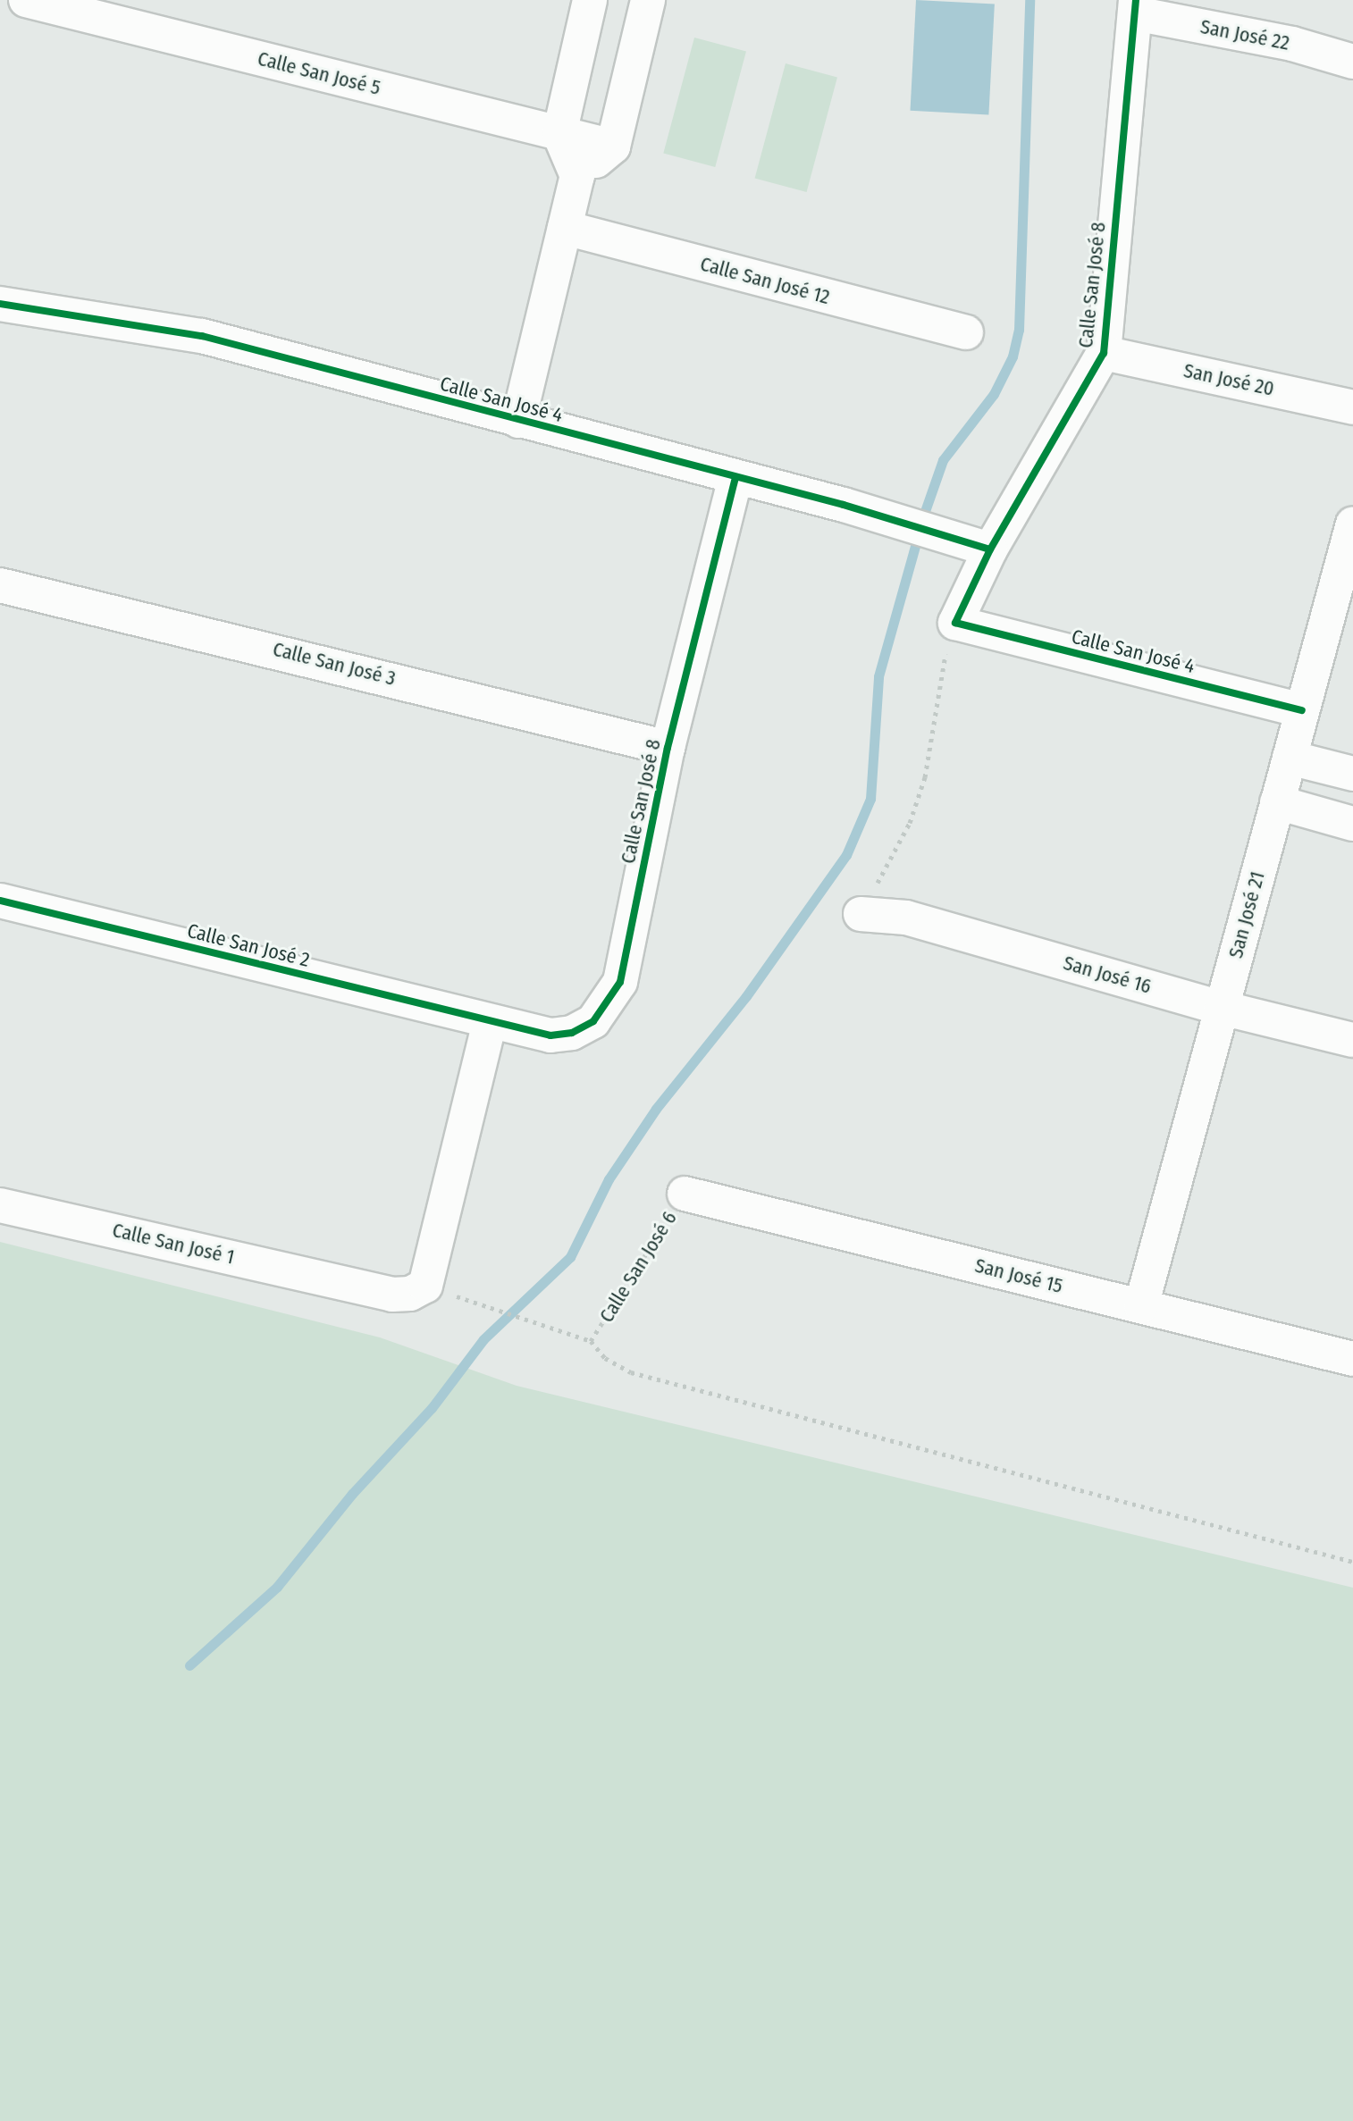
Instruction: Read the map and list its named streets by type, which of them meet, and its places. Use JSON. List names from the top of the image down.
{
  "streets": {
    "street": [
      "San José 22",
      "Calle San José 5",
      "Calle San José 12",
      "Calle San José 8",
      "San José 20",
      "Calle San José 4",
      "Calle San José 3",
      "San José 21",
      "Calle San José 2",
      "San José 16",
      "Calle San José 1",
      "San José 15"
    ],
    "path": ["Calle San José 6"]
  },
  "crossings": [
    ["San José 22", "Calle San José 8"],
    ["Calle San José 8", "San José 20"],
    ["Calle San José 8", "Calle San José 4"],
    ["Calle San José 8", "Calle San José 3"],
    ["Calle San José 8", "Calle San José 2"],
    ["Calle San José 8", "Calle San José 1"],
    ["Calle San José 4", "San José 21"],
    ["San José 21", "San José 16"],
    ["San José 21", "San José 15"],
    ["Calle San José 2", "Calle San José 1"],
    ["Calle San José 6", "San José 15"]
  ]
}
